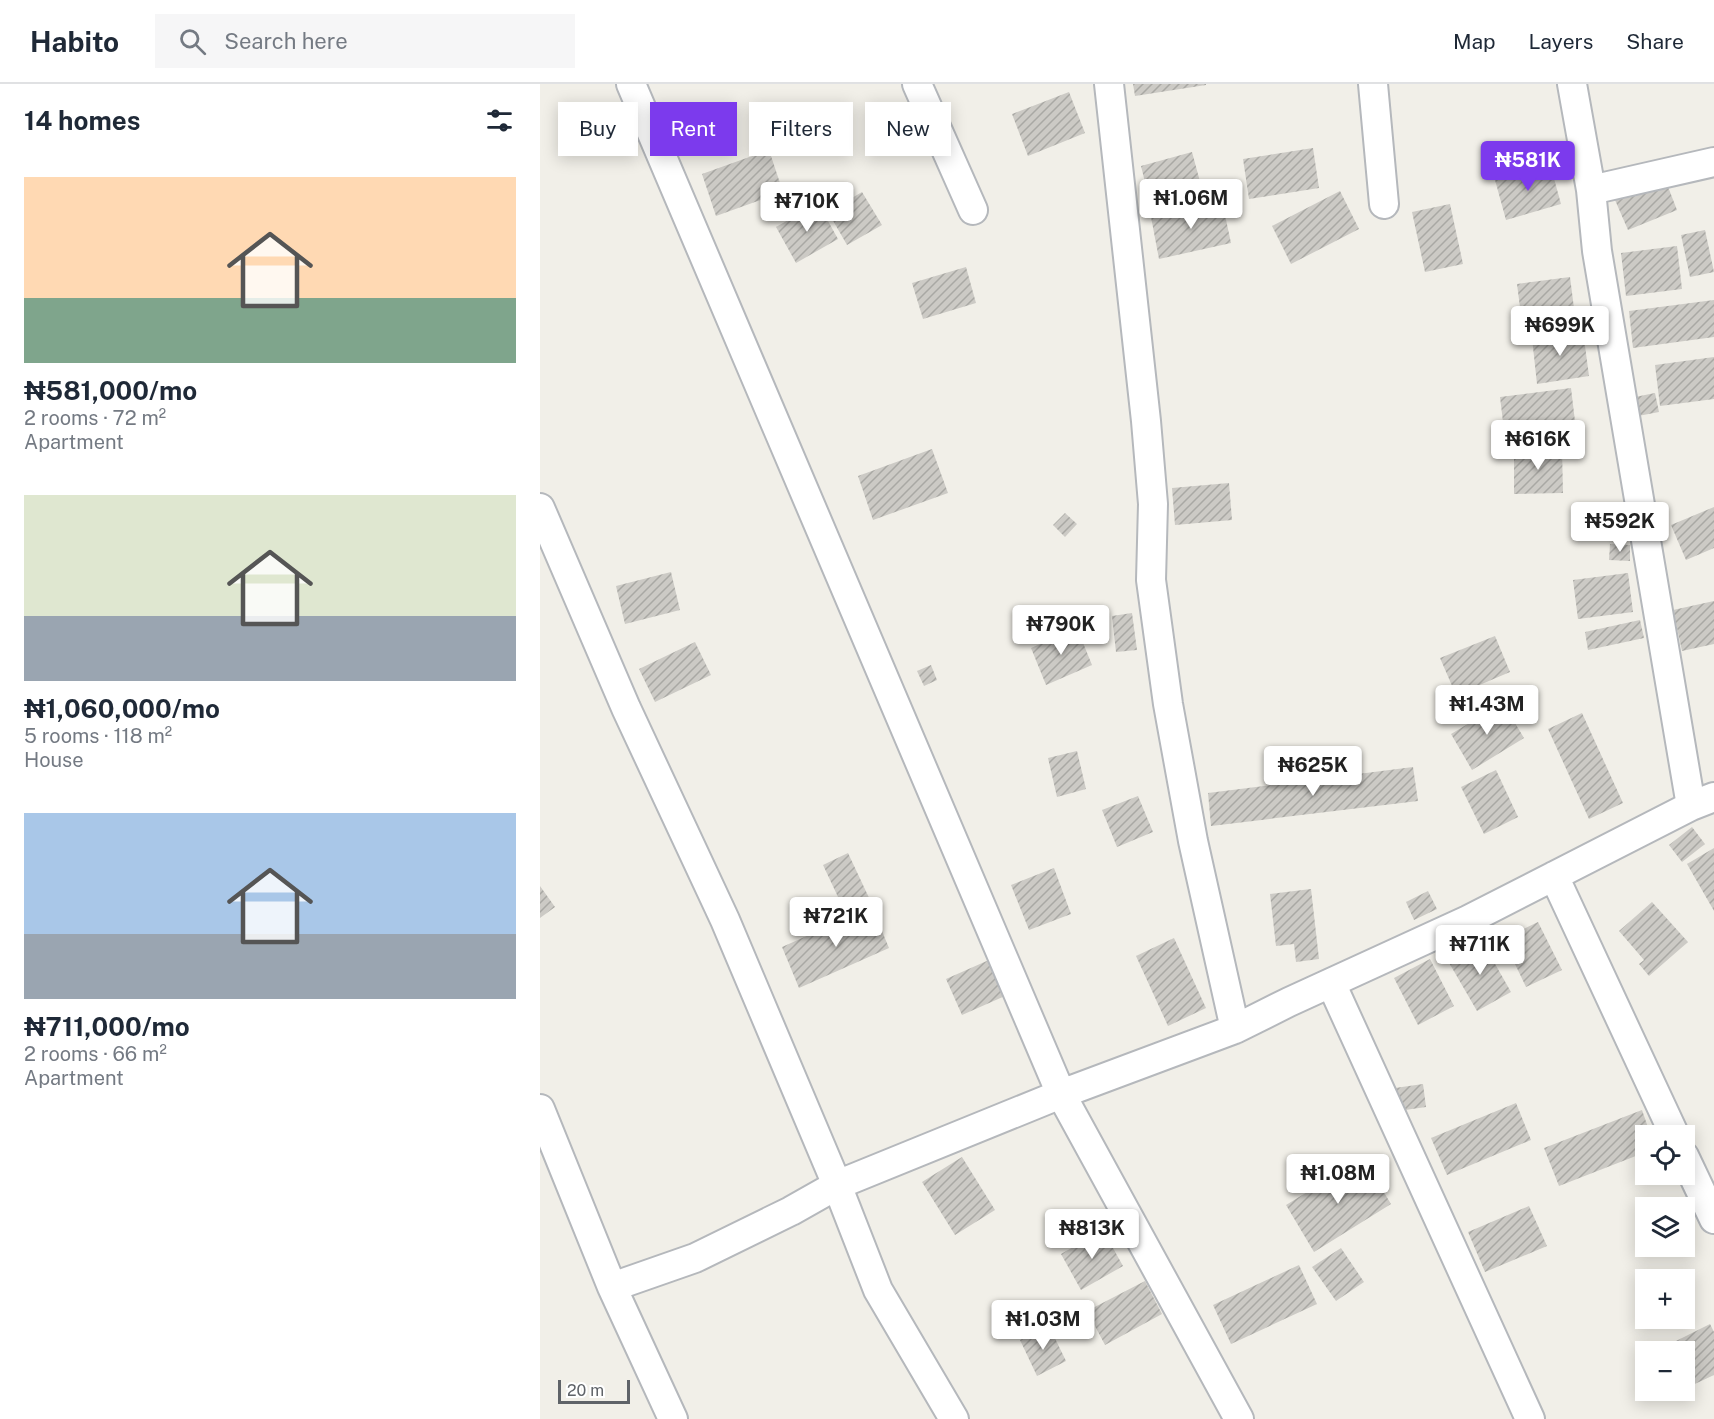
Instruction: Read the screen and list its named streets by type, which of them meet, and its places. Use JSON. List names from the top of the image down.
{
  "scale_bar": "20 m",
  "page": {
    "header": "Habito",
    "search": "Search here",
    "nav": ["Map", "Layers", "Share"],
    "heading": "14 homes",
    "chip": [
      "Buy",
      "Rent",
      "Filters",
      "New"
    ],
    "price": [
      "₦581K",
      "₦1.06M",
      "₦710K",
      "₦699K",
      "₦616K",
      "₦592K",
      "₦790K",
      "₦1.43M",
      "₦625K",
      "₦721K",
      "₦711K",
      "₦1.08M",
      "₦813K",
      "₦1.03M"
    ],
    "list": [
      {
        "name": "₦581,000/mo",
        "note": "2 rooms · 72 m² · Apartment"
      },
      {
        "name": "₦1,060,000/mo",
        "note": "5 rooms · 118 m² · House"
      },
      {
        "name": "₦711,000/mo",
        "note": "2 rooms · 66 m² · Apartment"
      }
    ],
    "map_buttons": ["+", "−"],
    "scale": "20 m"
  }
}
